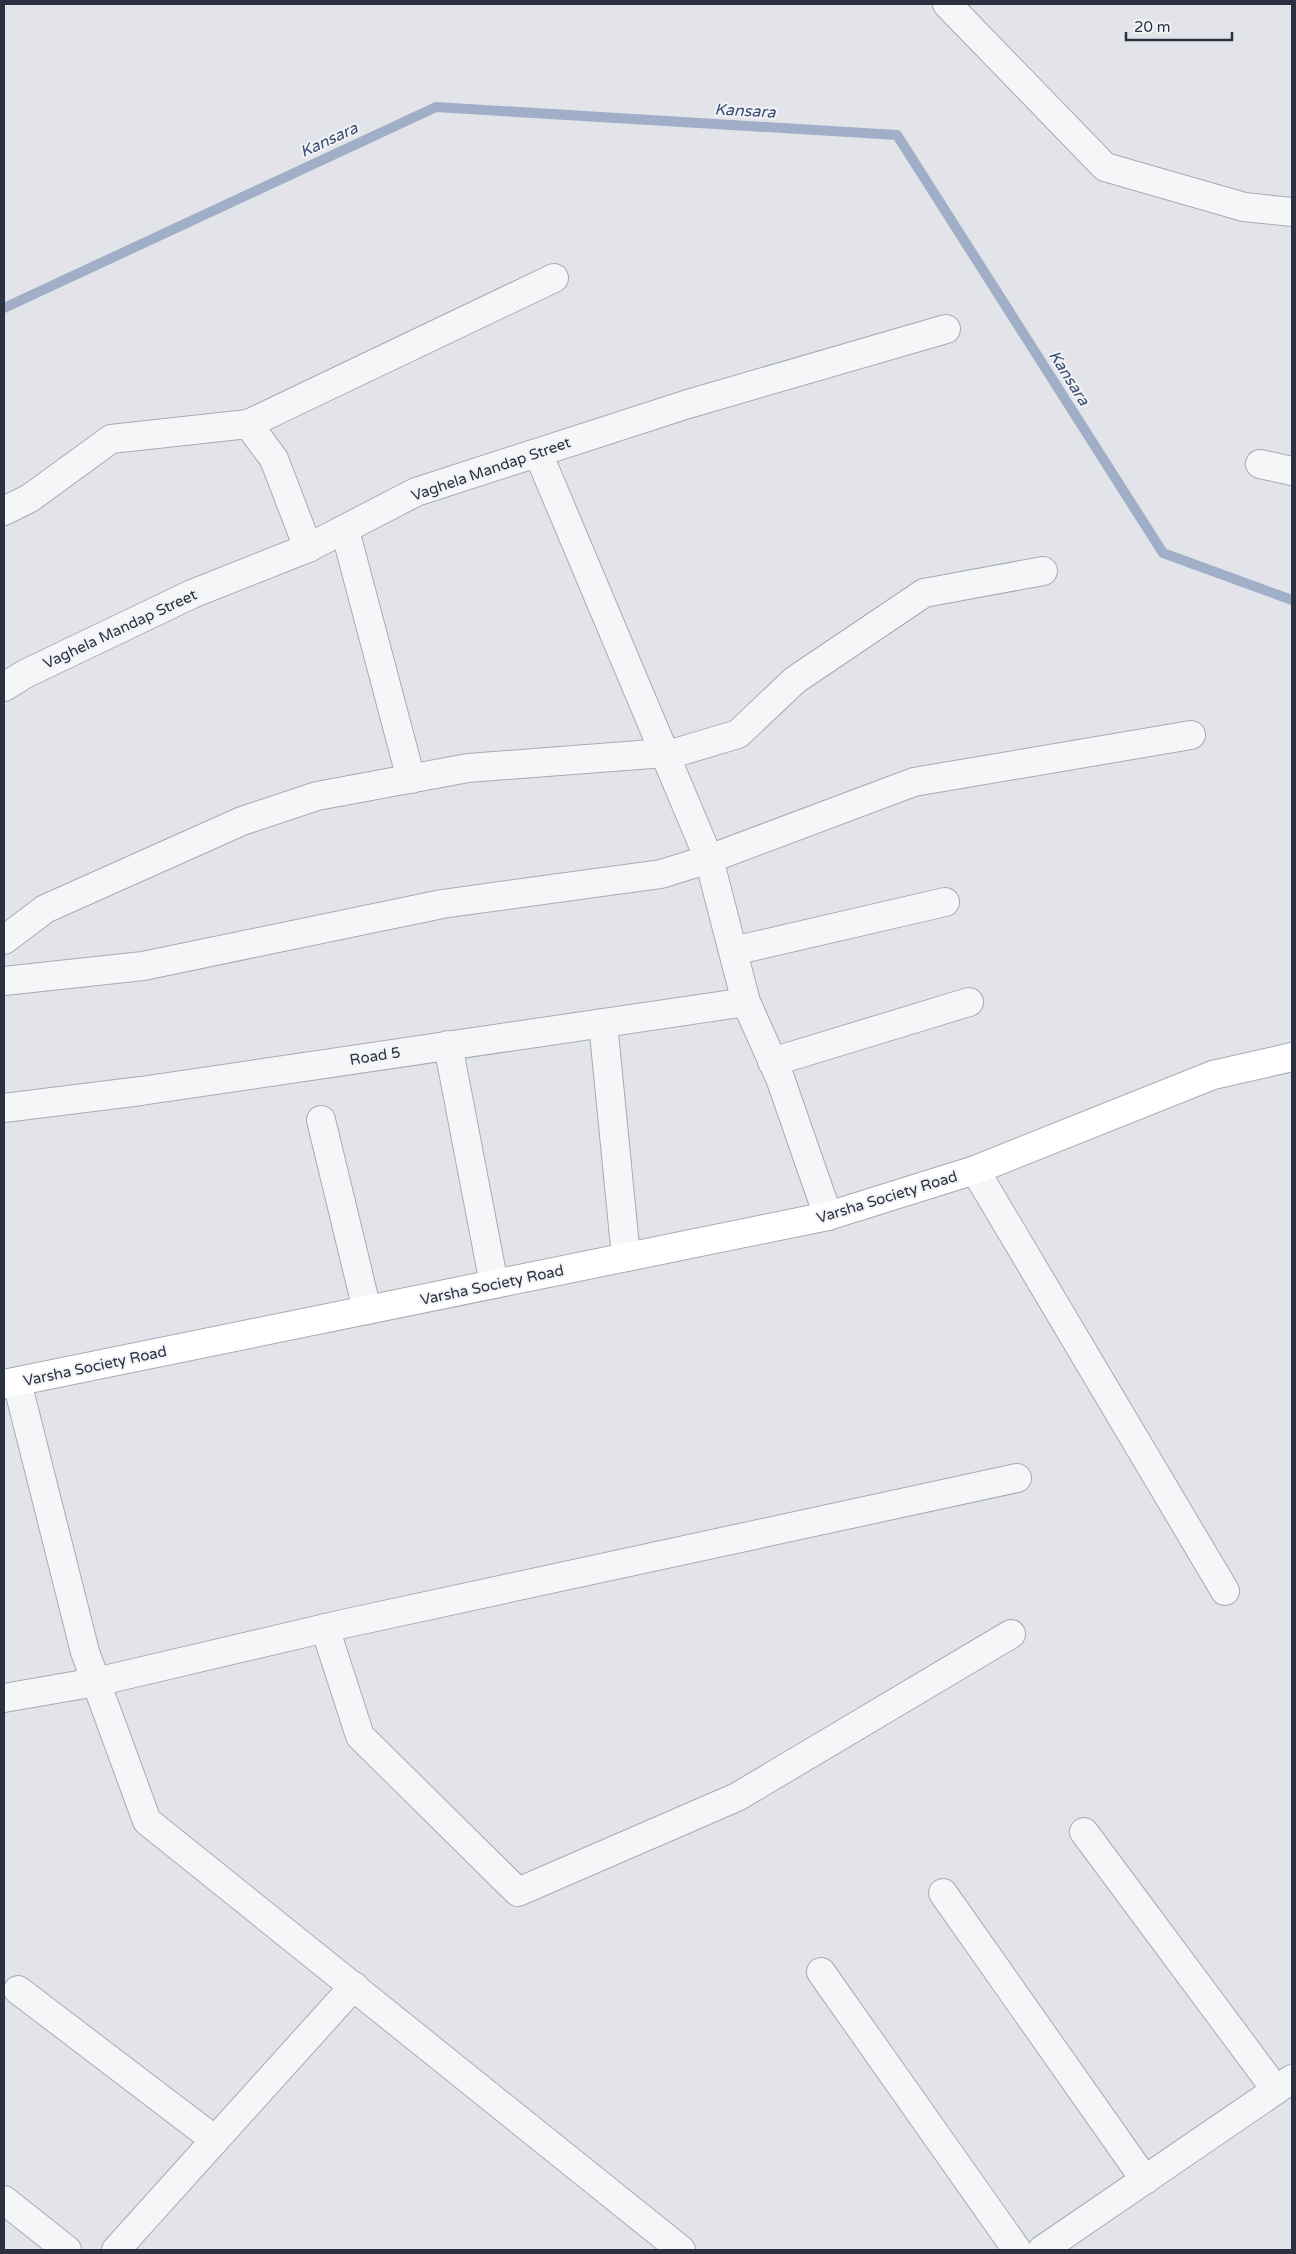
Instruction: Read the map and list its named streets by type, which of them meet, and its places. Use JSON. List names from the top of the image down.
{
  "streets": {
    "street": ["Vaghela Mandap Street", "Road 5", "Varsha Society Road"]
  },
  "water": ["Kansara"],
  "scale_bar": "20 m"
}
